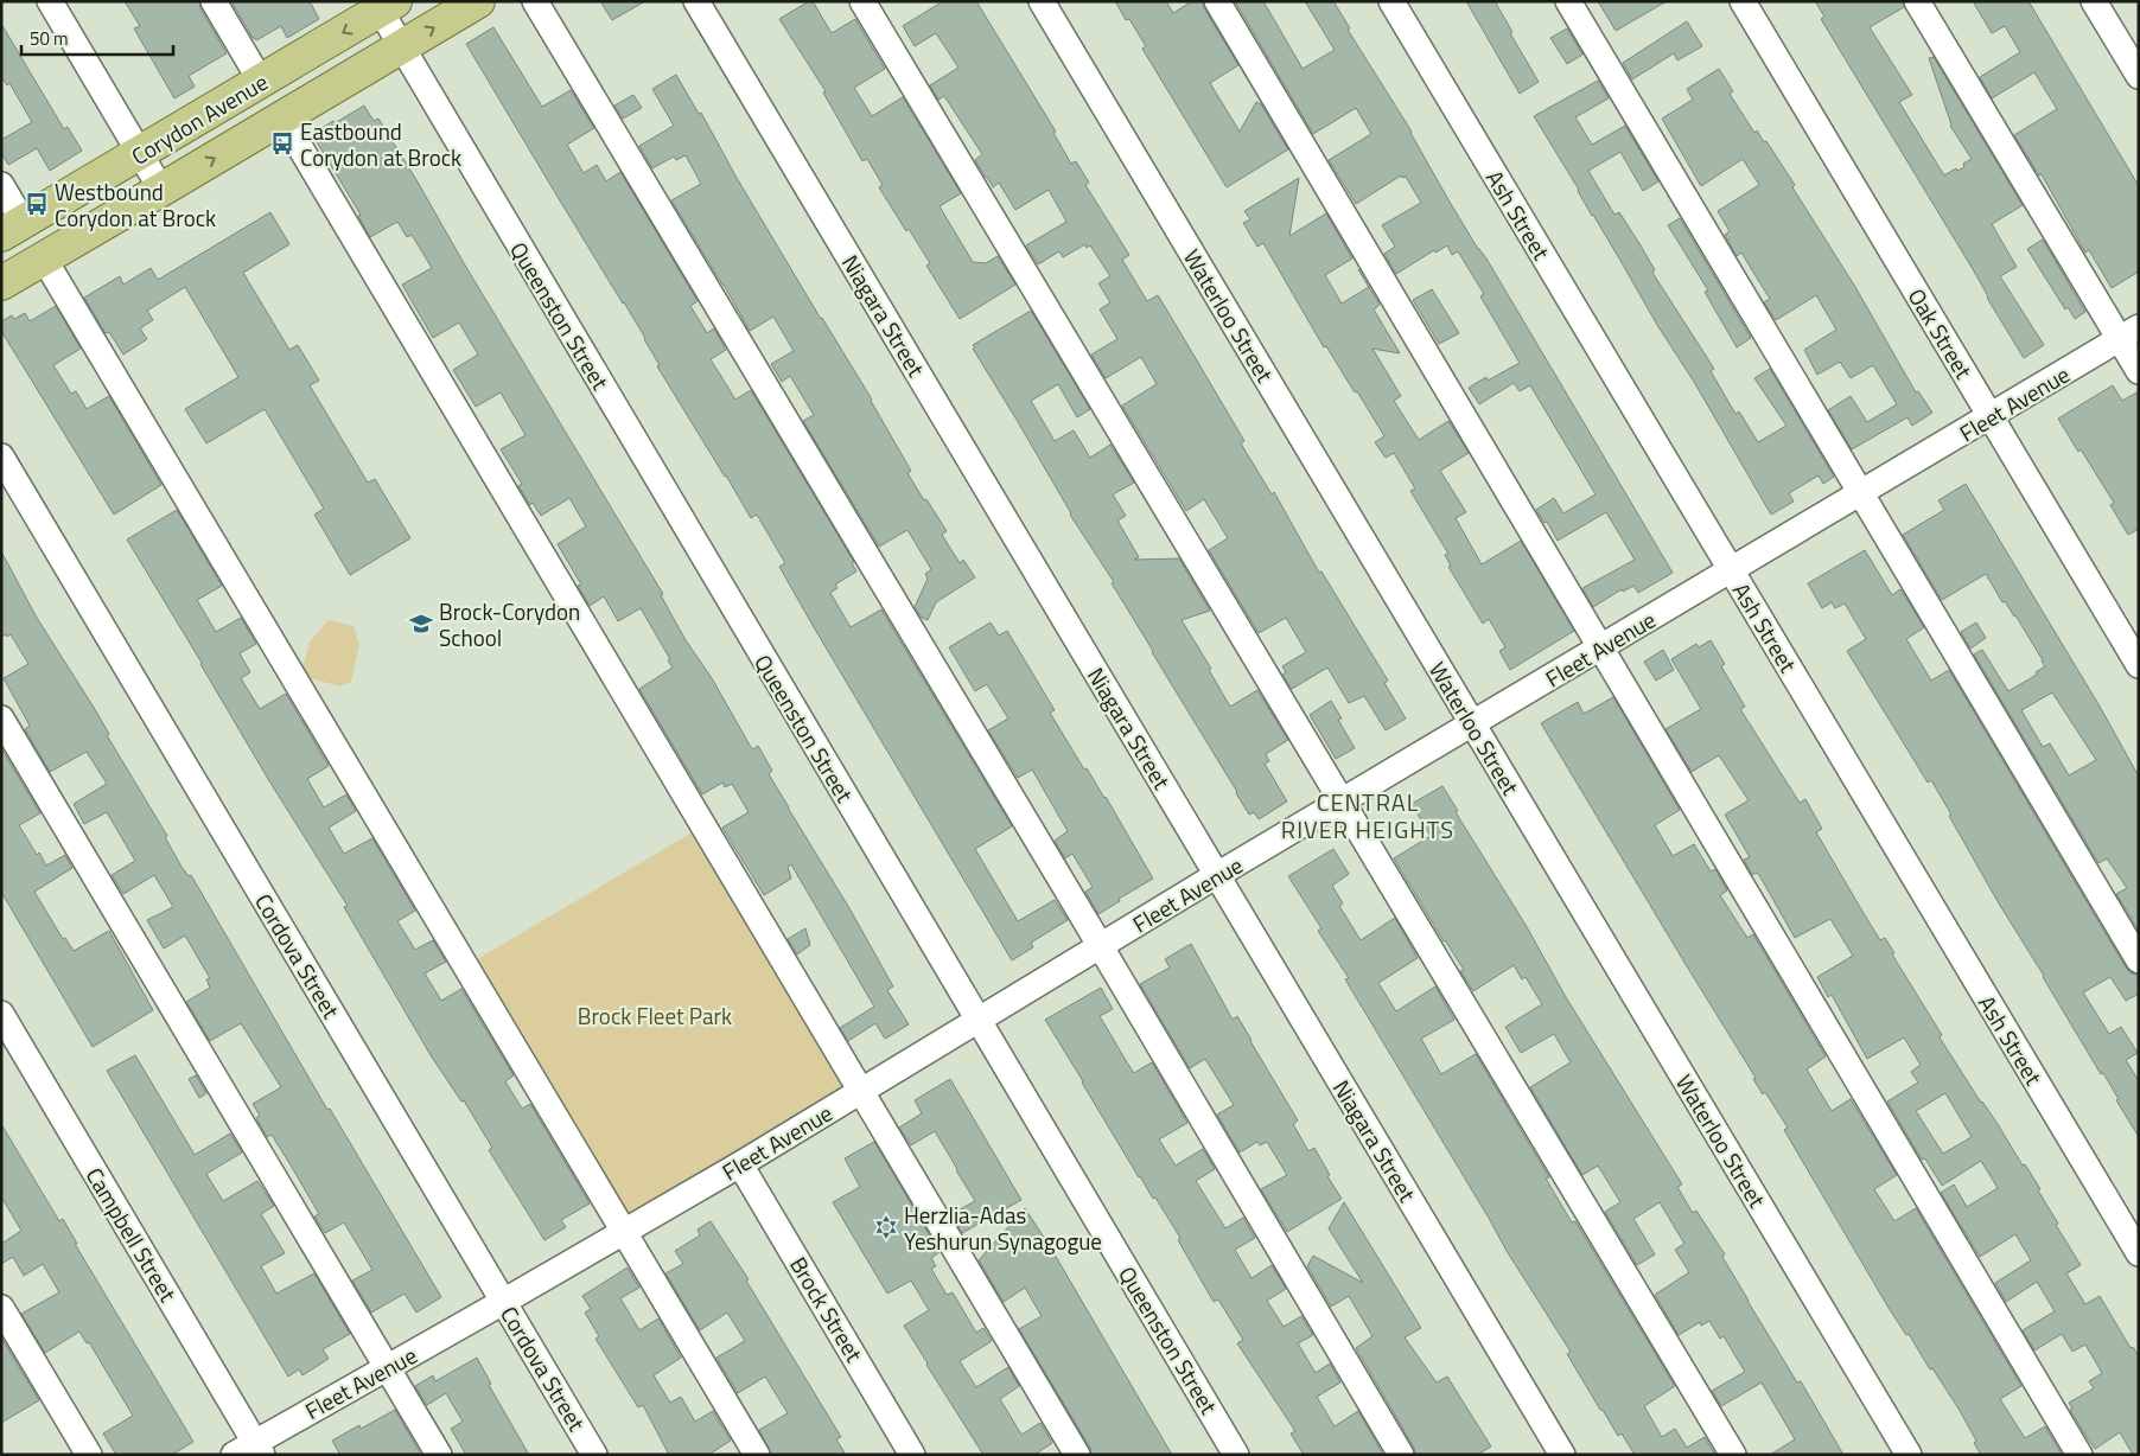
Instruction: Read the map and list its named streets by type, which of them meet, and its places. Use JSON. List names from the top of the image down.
{
  "streets": {
    "main road": ["Corydon Avenue"],
    "street": [
      "Ash Street",
      "Queenston Street",
      "Niagara Street",
      "Waterloo Street",
      "Oak Street",
      "Fleet Avenue",
      "Cordova Street",
      "Campbell Street",
      "Brock Street"
    ]
  },
  "crossings": [
    ["Corydon Avenue", "Queenston Street"],
    ["Ash Street", "Fleet Avenue"],
    ["Queenston Street", "Fleet Avenue"],
    ["Niagara Street", "Fleet Avenue"],
    ["Waterloo Street", "Fleet Avenue"],
    ["Oak Street", "Fleet Avenue"],
    ["Fleet Avenue", "Cordova Street"],
    ["Fleet Avenue", "Campbell Street"],
    ["Fleet Avenue", "Brock Street"]
  ],
  "districts": ["CENTRAL RIVER HEIGHTS"],
  "parks": ["Brock Fleet Park"],
  "places": {
    "bus stop": ["Eastbound Corydon at Brock", "Westbound Corydon at Brock"],
    "school or university": ["Brock-Corydon School"],
    "synagogue": ["Herzlia-Adas Yeshurun Synagogue"]
  },
  "scale_bar": "50 m"
}
